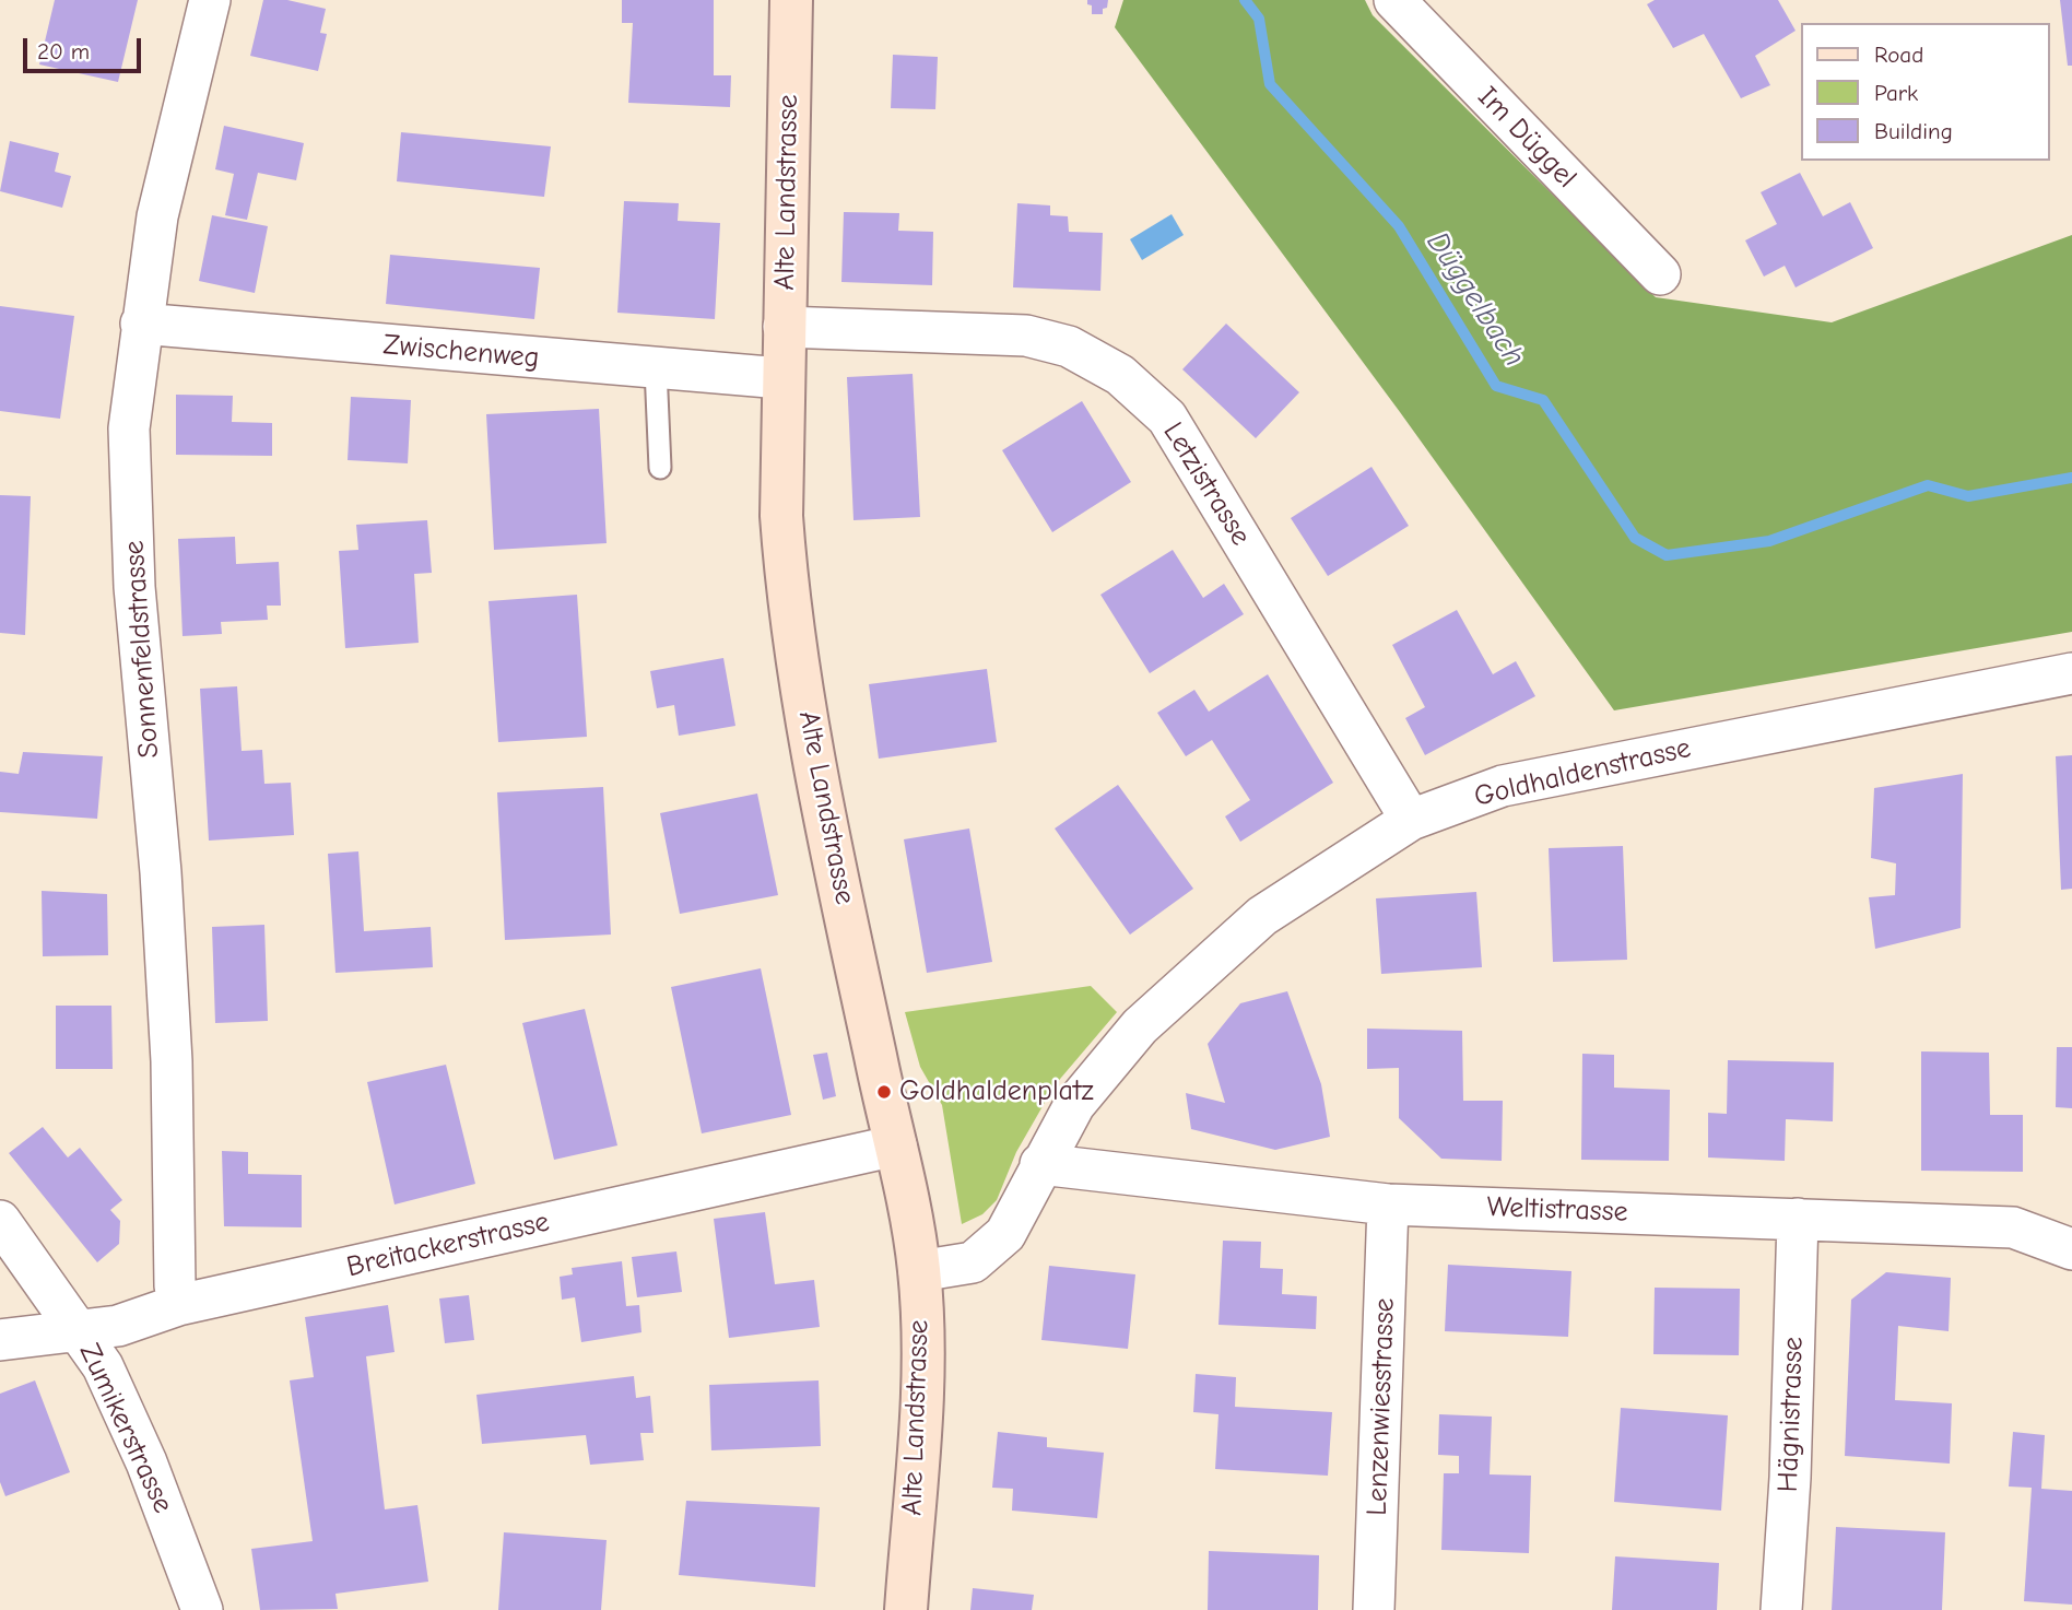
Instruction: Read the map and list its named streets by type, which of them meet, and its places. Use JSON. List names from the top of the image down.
{
  "streets": {
    "main road": ["Alte Landstrasse"],
    "street": [
      "Im Düggel",
      "Zwischenweg",
      "Letzistrasse",
      "Sonnenfeldstrasse",
      "Goldhaldenstrasse",
      "Weltistrasse",
      "Breitackerstrasse",
      "Lenzenwiesstrasse",
      "Hägnistrasse",
      "Zumikerstrasse"
    ]
  },
  "crossings": [
    ["Alte Landstrasse", "Zwischenweg"],
    ["Alte Landstrasse", "Letzistrasse"],
    ["Alte Landstrasse", "Goldhaldenstrasse"],
    ["Alte Landstrasse", "Breitackerstrasse"],
    ["Zwischenweg", "Sonnenfeldstrasse"],
    ["Letzistrasse", "Goldhaldenstrasse"],
    ["Sonnenfeldstrasse", "Breitackerstrasse"],
    ["Goldhaldenstrasse", "Weltistrasse"],
    ["Weltistrasse", "Lenzenwiesstrasse"],
    ["Weltistrasse", "Hägnistrasse"],
    ["Breitackerstrasse", "Zumikerstrasse"]
  ],
  "water": ["Düggelbach"],
  "places": ["Goldhaldenplatz"],
  "legend": ["Road", "Park", "Building"],
  "scale_bar": "20 m"
}
